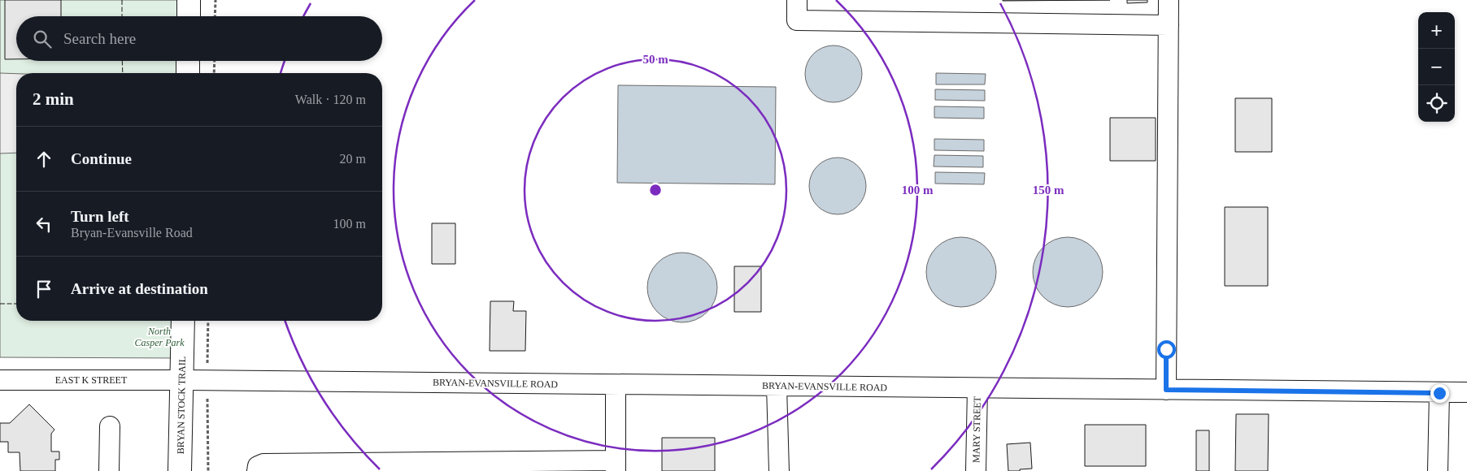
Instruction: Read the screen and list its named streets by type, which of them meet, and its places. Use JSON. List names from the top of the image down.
{
  "streets": {
    "main road": ["BRYAN STOCK TRAIL"],
    "street": ["EAST K STREET", "BRYAN-EVANSVILLE ROAD", "MARY STREET"]
  },
  "crossings": [
    ["EAST K STREET", "BRYAN-EVANSVILLE ROAD"],
    ["EAST K STREET", "BRYAN STOCK TRAIL"],
    ["BRYAN-EVANSVILLE ROAD", "BRYAN STOCK TRAIL"],
    ["BRYAN-EVANSVILLE ROAD", "MARY STREET"]
  ],
  "parks": ["North Casper Park"],
  "page": {
    "map_buttons": ["+", "−"],
    "search": "Search here",
    "heading": ["2 min", "Walk · 120 m"],
    "list": [
      ["Continue", "20 m"],
      ["Turn left", "Bryan-Evansville Road", "100 m"],
      "Arrive at destination"
    ]
  },
  "rings": ["50 m", "100 m", "150 m"]
}
